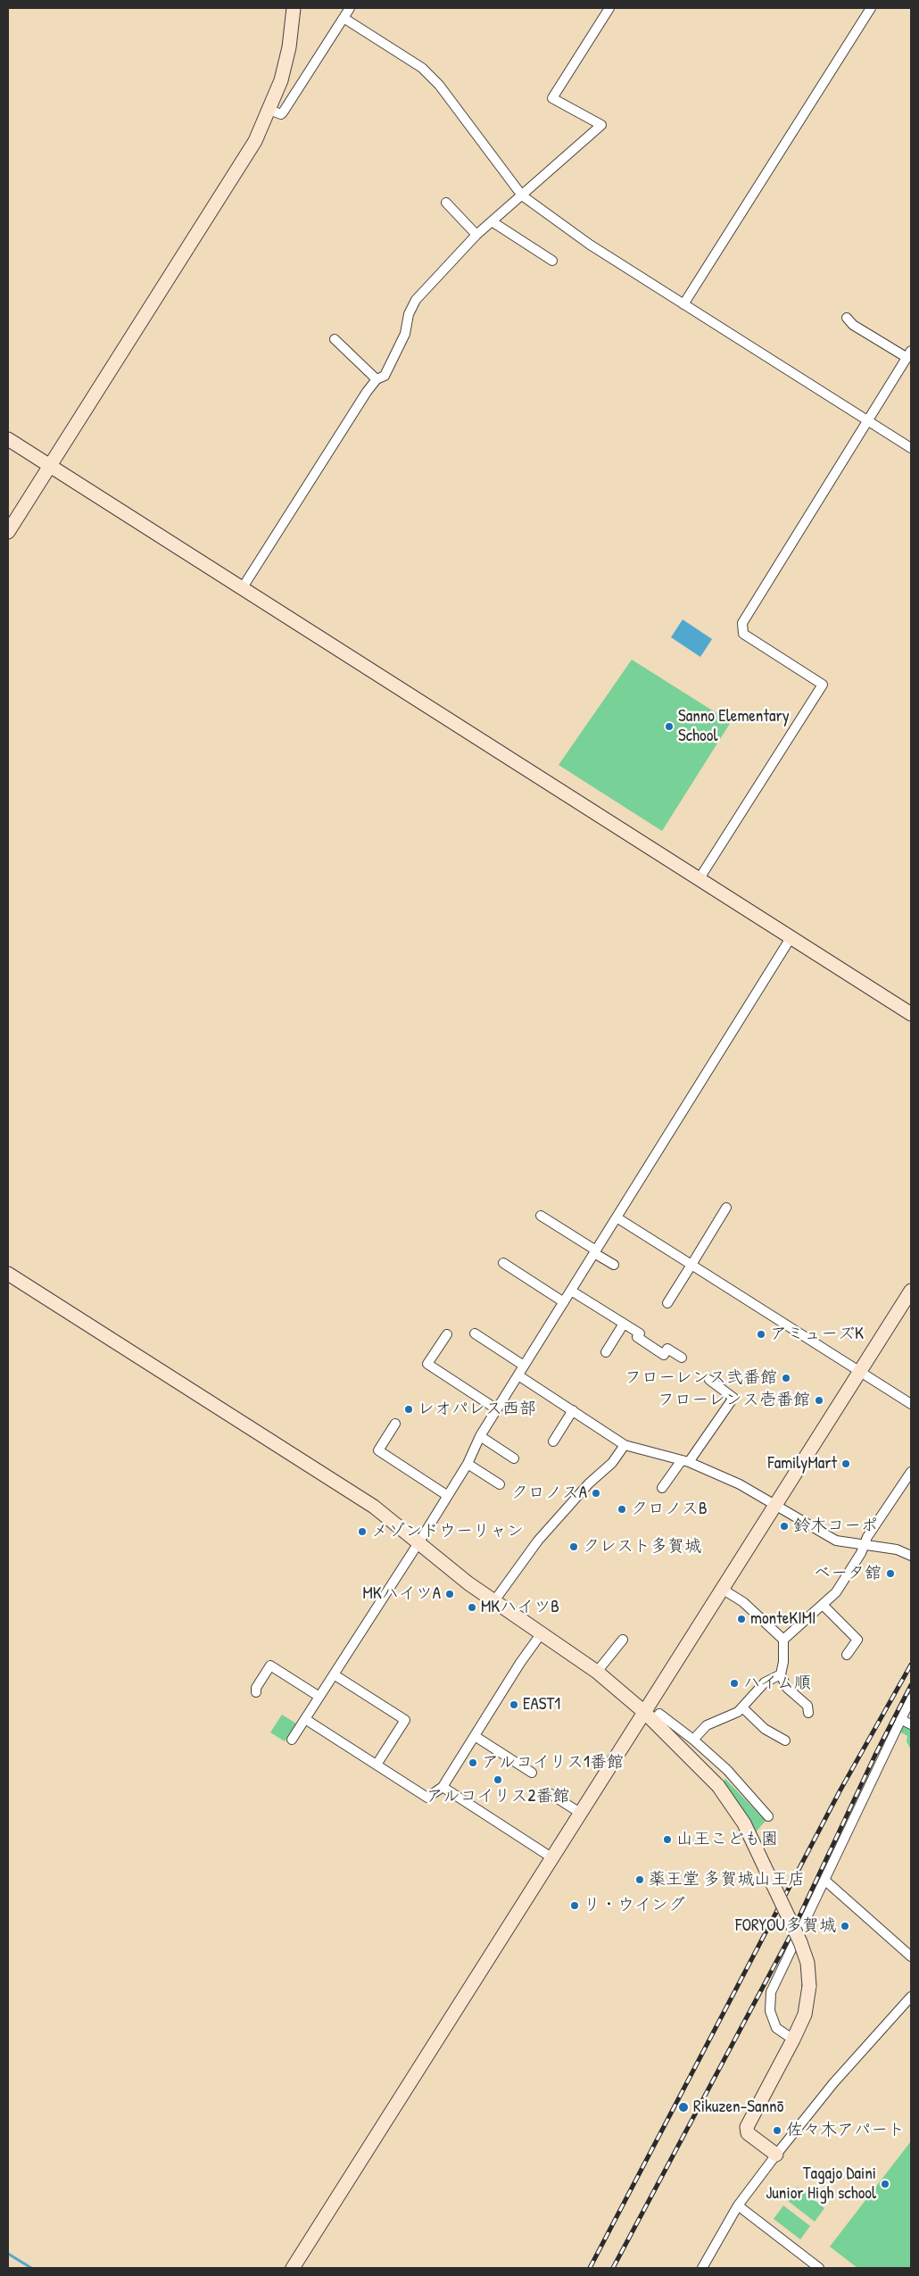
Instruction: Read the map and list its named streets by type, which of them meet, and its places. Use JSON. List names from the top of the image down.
{
  "places": [
    "Sanno Elementary School",
    "アミューズK",
    "フローレンス弐番館",
    "フローレンス壱番館",
    "レオパレス西部",
    "FamilyMart",
    "クロノスA",
    "クロノスB",
    "鈴木コーポ",
    "メゾンドウーリャン",
    "クレスト多賀城",
    "ベータ舘",
    "MKハイツA",
    "MKハイツB",
    "monteKIMI",
    "ハイム順",
    "EAST1",
    "アルコイリス1番館",
    "アルコイリス2番館",
    "山王こども園",
    "薬王堂 多賀城山王店",
    "リ・ウイング",
    "FORYOU多賀城",
    "Rikuzen-Sannō",
    "佐々木アパート",
    "Tagajo Daini Junior High school"
  ]
}
